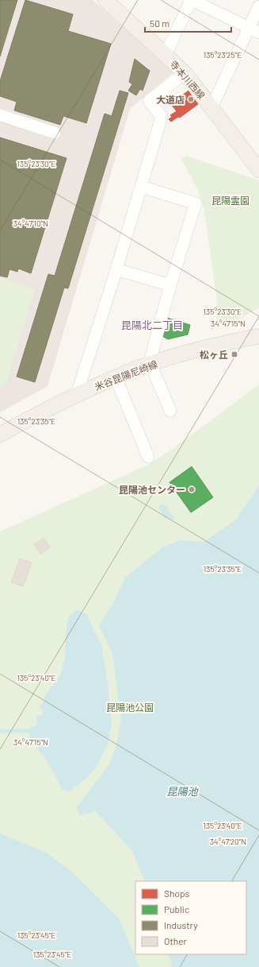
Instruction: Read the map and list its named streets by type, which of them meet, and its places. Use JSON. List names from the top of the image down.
{
  "streets": {
    "main road": ["寺本川西線", "米谷昆陽尼崎線"]
  },
  "districts": ["昆陽北二丁目"],
  "water": ["昆陽池"],
  "parks": ["昆陽霊園", "昆陽池公園"],
  "places": {
    "other": ["大道店", "昆陽池センター"],
    "transit": ["松ヶ丘"]
  },
  "legend": [
    "Shops",
    "Public",
    "Industry",
    "Other"
  ],
  "scale_bar": "50 m",
  "coordinates": [
    "135°23'25\"E",
    "135°23'30\"E",
    "34°47'10\"N",
    "34°47'15\"N",
    "135°23'35\"E",
    "135°23'40\"E",
    "34°47'20\"N",
    "135°23'45\"E"
  ]
}
